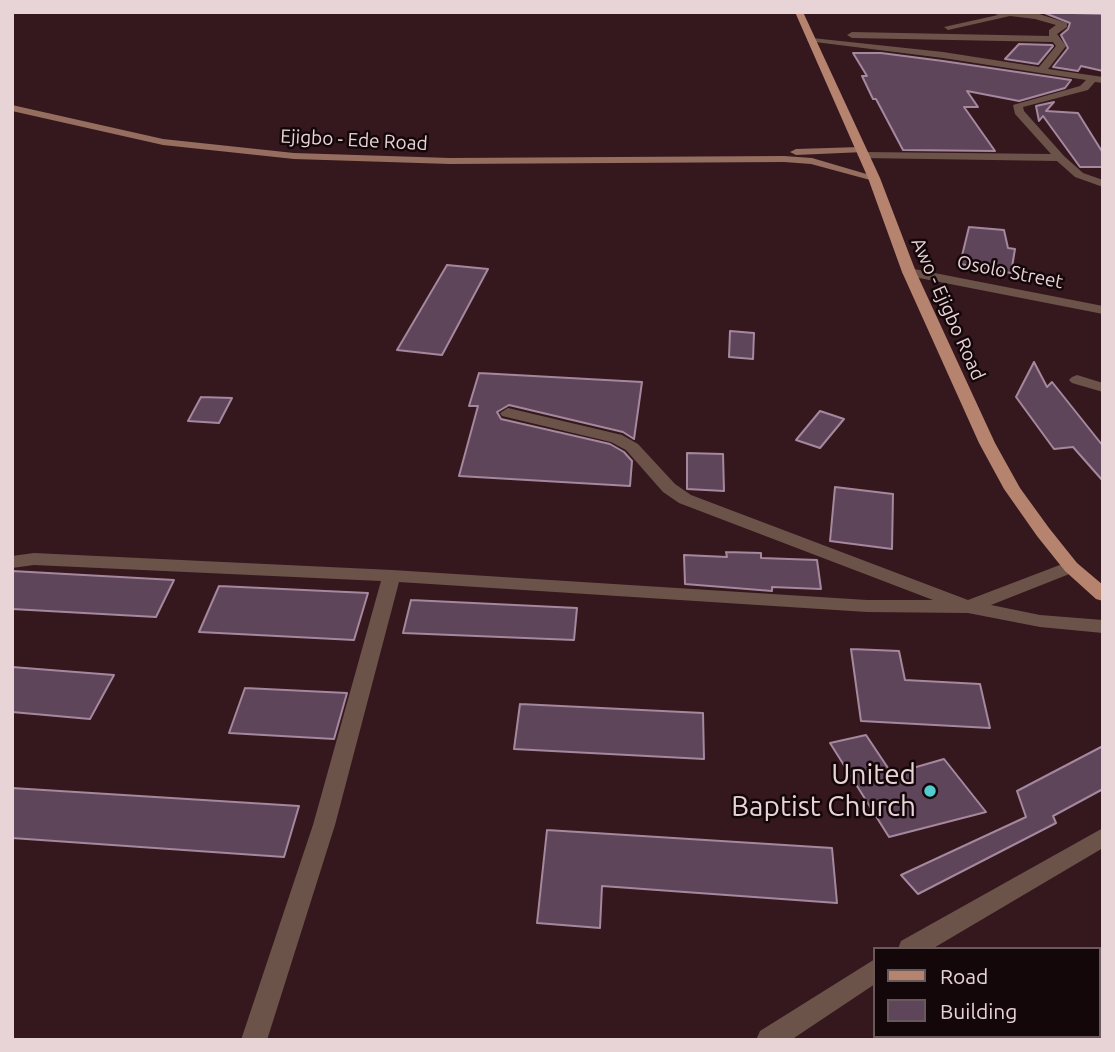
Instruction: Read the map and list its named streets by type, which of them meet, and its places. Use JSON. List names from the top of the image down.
{
  "streets": {
    "main road": ["Ejigbo - Ede Road", "Awo - Ejigbo Road"],
    "street": ["Osolo Street"]
  },
  "crossings": [
    ["Ejigbo - Ede Road", "Awo - Ejigbo Road"],
    ["Osolo Street", "Awo - Ejigbo Road"]
  ],
  "places": ["United Baptist Church"],
  "legend": ["Road", "Building"]
}
